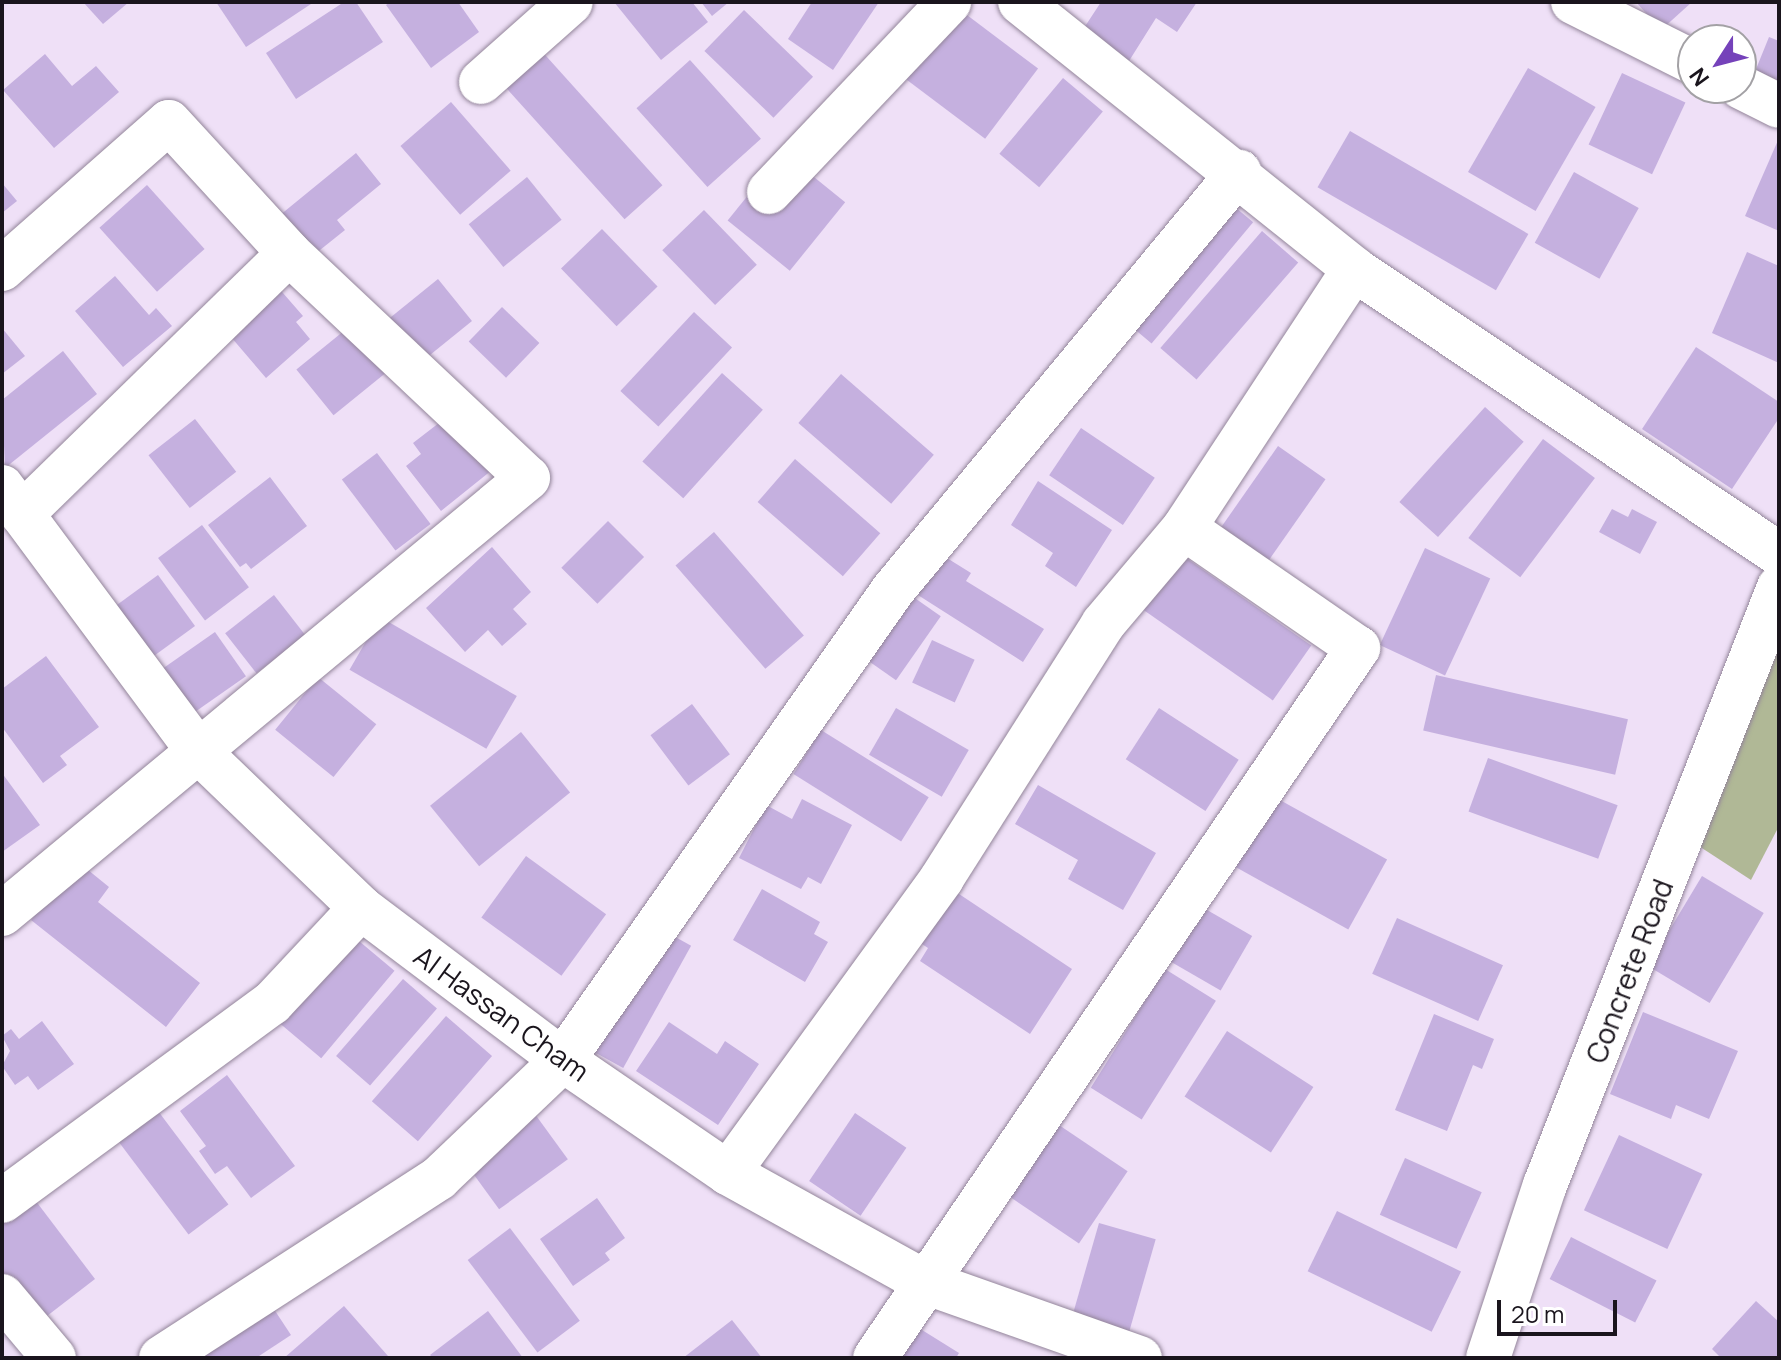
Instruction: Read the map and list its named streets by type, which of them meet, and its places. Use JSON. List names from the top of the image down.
{
  "streets": {
    "street": ["Concrete Road", "Al Hassan Cham"]
  },
  "scale_bar": "20 m",
  "north": "bottom left"
}
